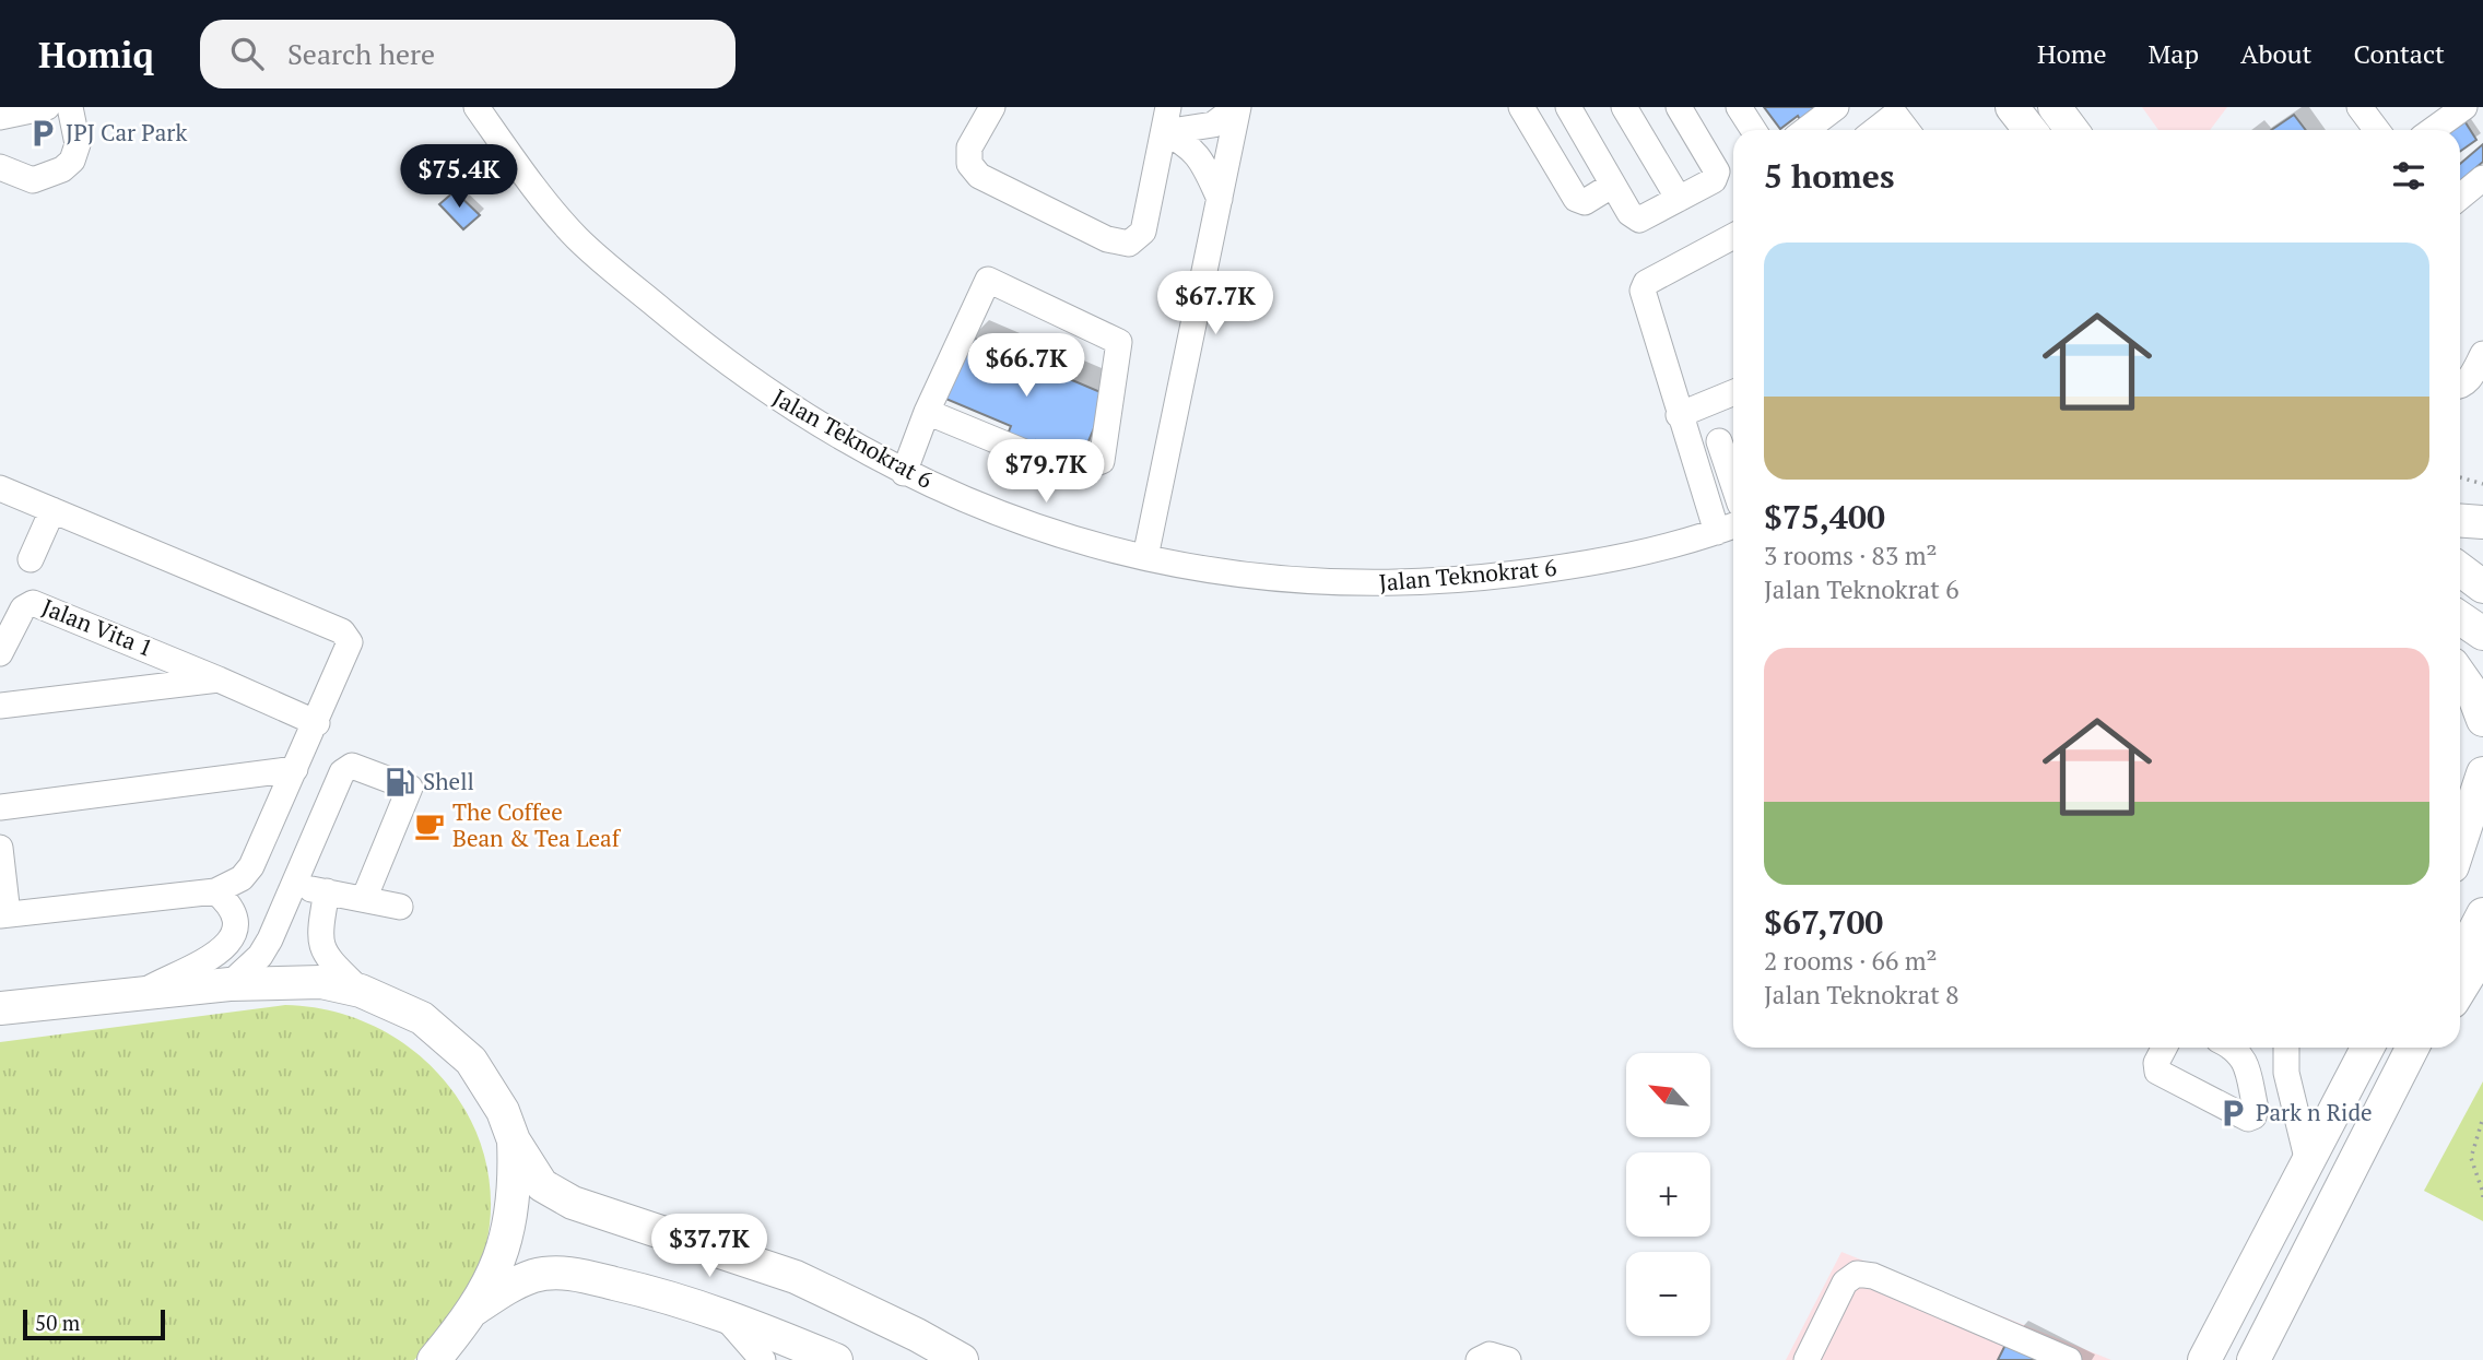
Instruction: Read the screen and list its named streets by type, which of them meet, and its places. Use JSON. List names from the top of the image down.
{
  "streets": {
    "street": ["Jalan Teknokrat 6", "Jalan Vita 1"]
  },
  "places": {
    "parking": ["JPJ Car Park", "Park n Ride"],
    "fuel station": ["Shell"],
    "cafe": ["The Coffee Bean & Tea Leaf"]
  },
  "scale_bar": "50 m",
  "north": "top left",
  "page": {
    "header": "Homiq",
    "search": "Search here",
    "nav": [
      "Home",
      "Map",
      "About",
      "Contact"
    ],
    "heading": "5 homes",
    "price": [
      "$75.4K",
      "$67.7K",
      "$66.7K",
      "$79.7K",
      "$37.7K"
    ],
    "list": [
      {
        "name": "$75,400",
        "note": "3 rooms · 83 m² · Jalan Teknokrat 6"
      },
      {
        "name": "$67,700",
        "note": "2 rooms · 66 m² · Jalan Teknokrat 8"
      }
    ],
    "map_buttons": ["+", "−"],
    "scale": "50 m"
  }
}
